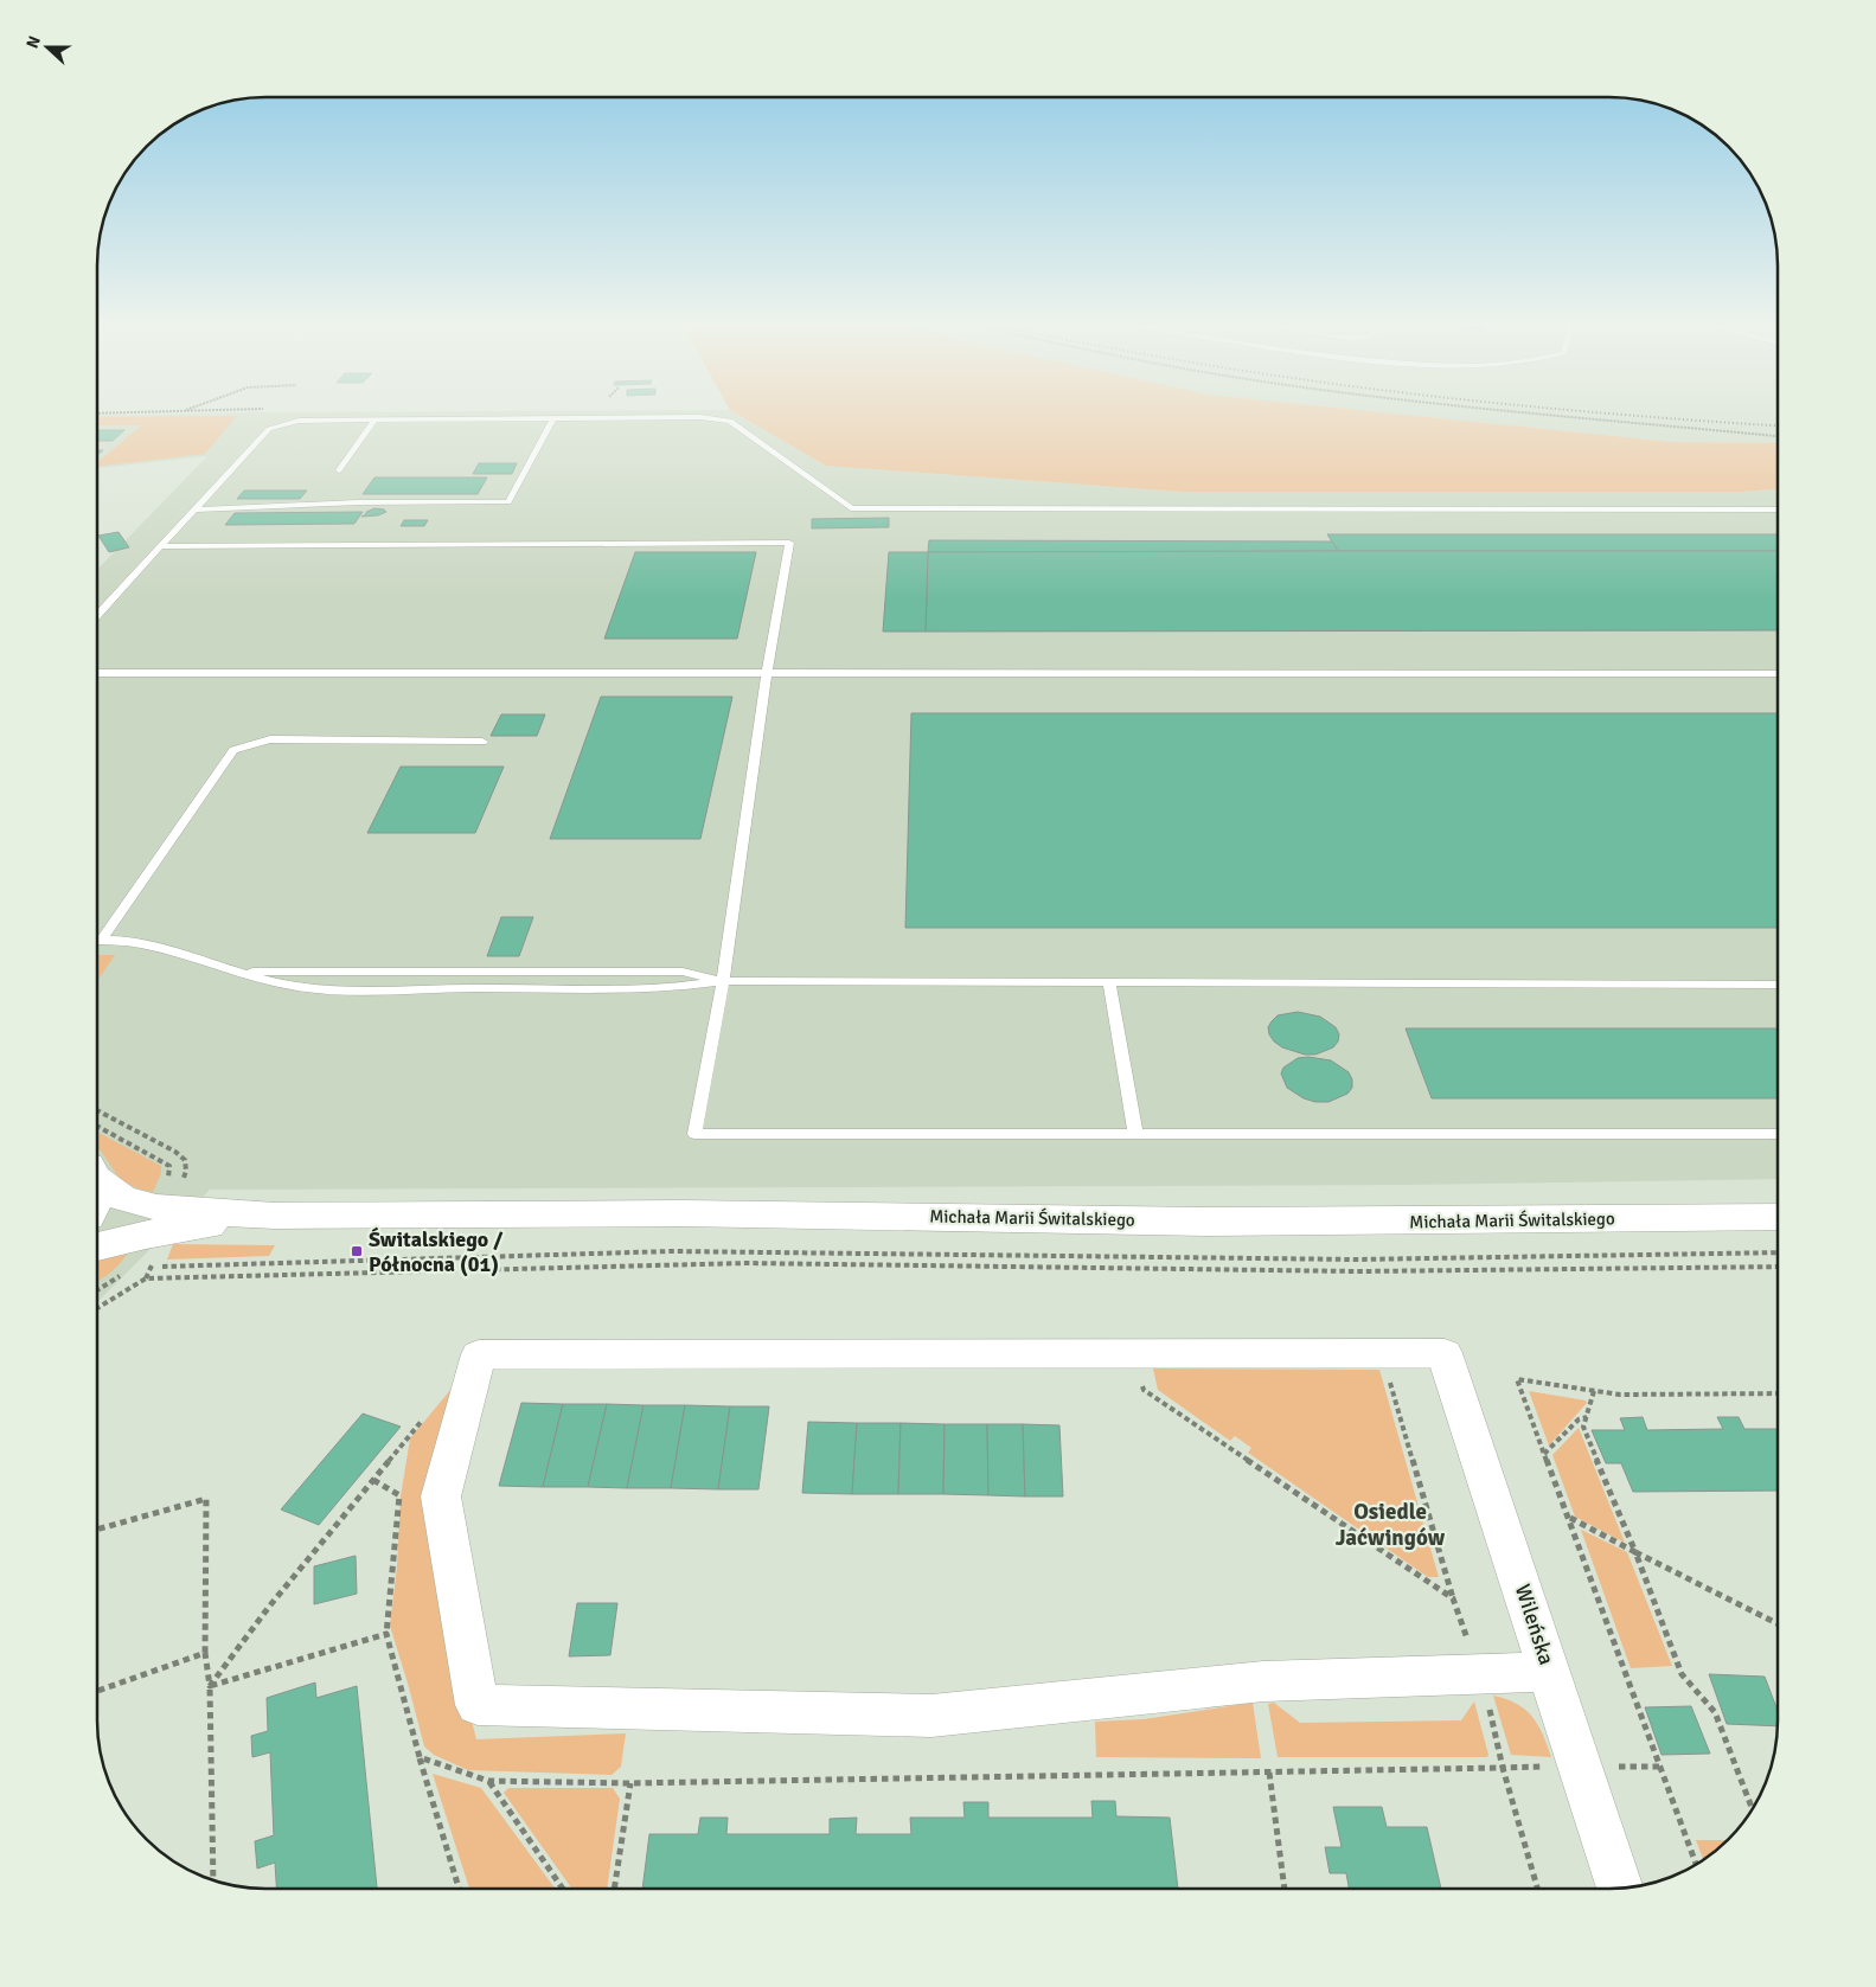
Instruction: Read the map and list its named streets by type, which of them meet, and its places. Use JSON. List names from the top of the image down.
{
  "streets": {
    "main road": ["Michała Marii Świtalskiego"],
    "street": ["Wileńska"]
  },
  "districts": ["Osiedle Jaćwingów"],
  "places": {
    "transit": ["Świtalskiego / Północna (01)"]
  },
  "north": "left"
}
